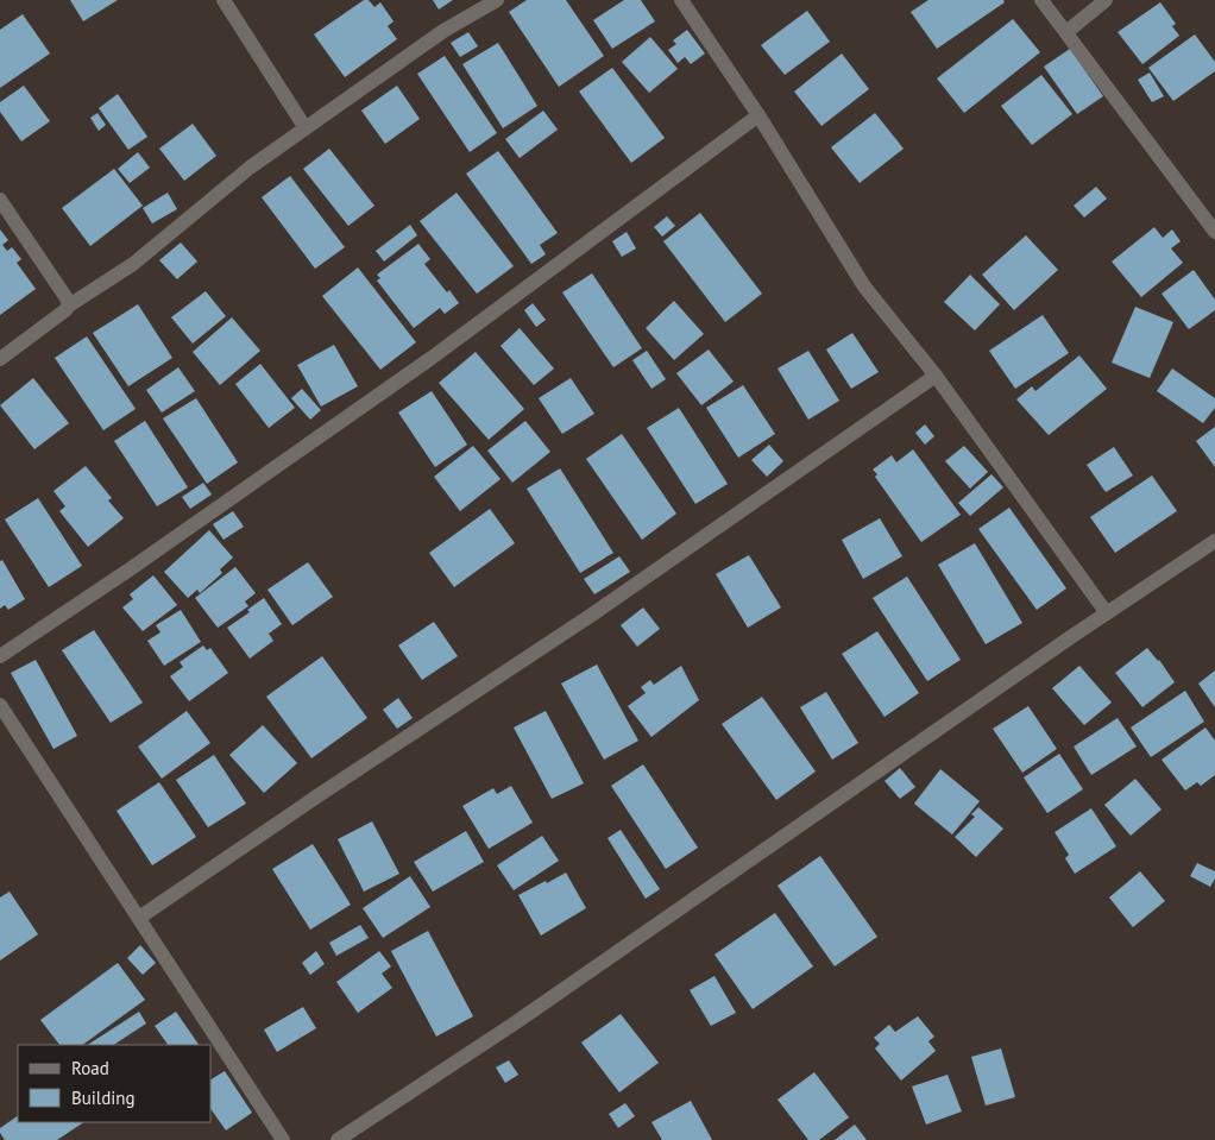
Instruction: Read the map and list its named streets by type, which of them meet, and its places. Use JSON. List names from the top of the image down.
{
  "legend": ["Road", "Building"]
}
